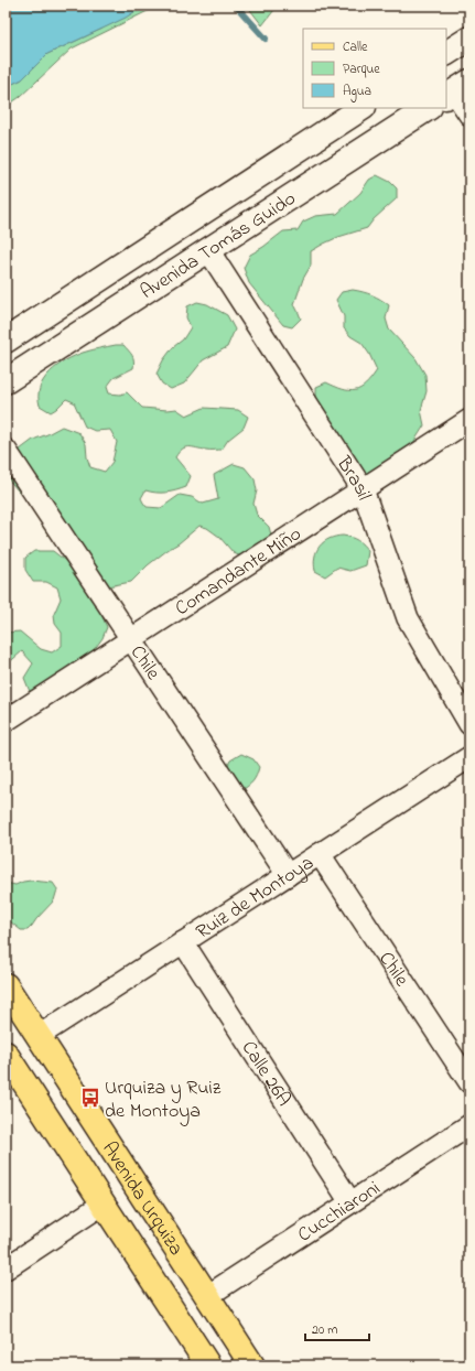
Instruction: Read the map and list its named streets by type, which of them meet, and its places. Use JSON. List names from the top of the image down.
{
  "streets": {
    "main road": ["Avenida Tomás Guido", "Avenida Urquiza"],
    "street": [
      "Brasil",
      "Comandante Miño",
      "Chile",
      "Ruiz de Montoya",
      "Calle 26A",
      "Cucchiaroni"
    ]
  },
  "crossings": [
    ["Avenida Tomás Guido", "Brasil"],
    ["Brasil", "Comandante Miño"],
    ["Comandante Miño", "Chile"],
    ["Chile", "Ruiz de Montoya"],
    ["Ruiz de Montoya", "Calle 26A"],
    ["Ruiz de Montoya", "Avenida Urquiza"],
    ["Calle 26A", "Cucchiaroni"],
    ["Avenida Urquiza", "Cucchiaroni"]
  ],
  "places": {
    "bus stop": ["Urquiza y Ruiz de Montoya"]
  },
  "legend": ["Calle", "Parque", "Agua"],
  "scale_bar": "20 m"
}
